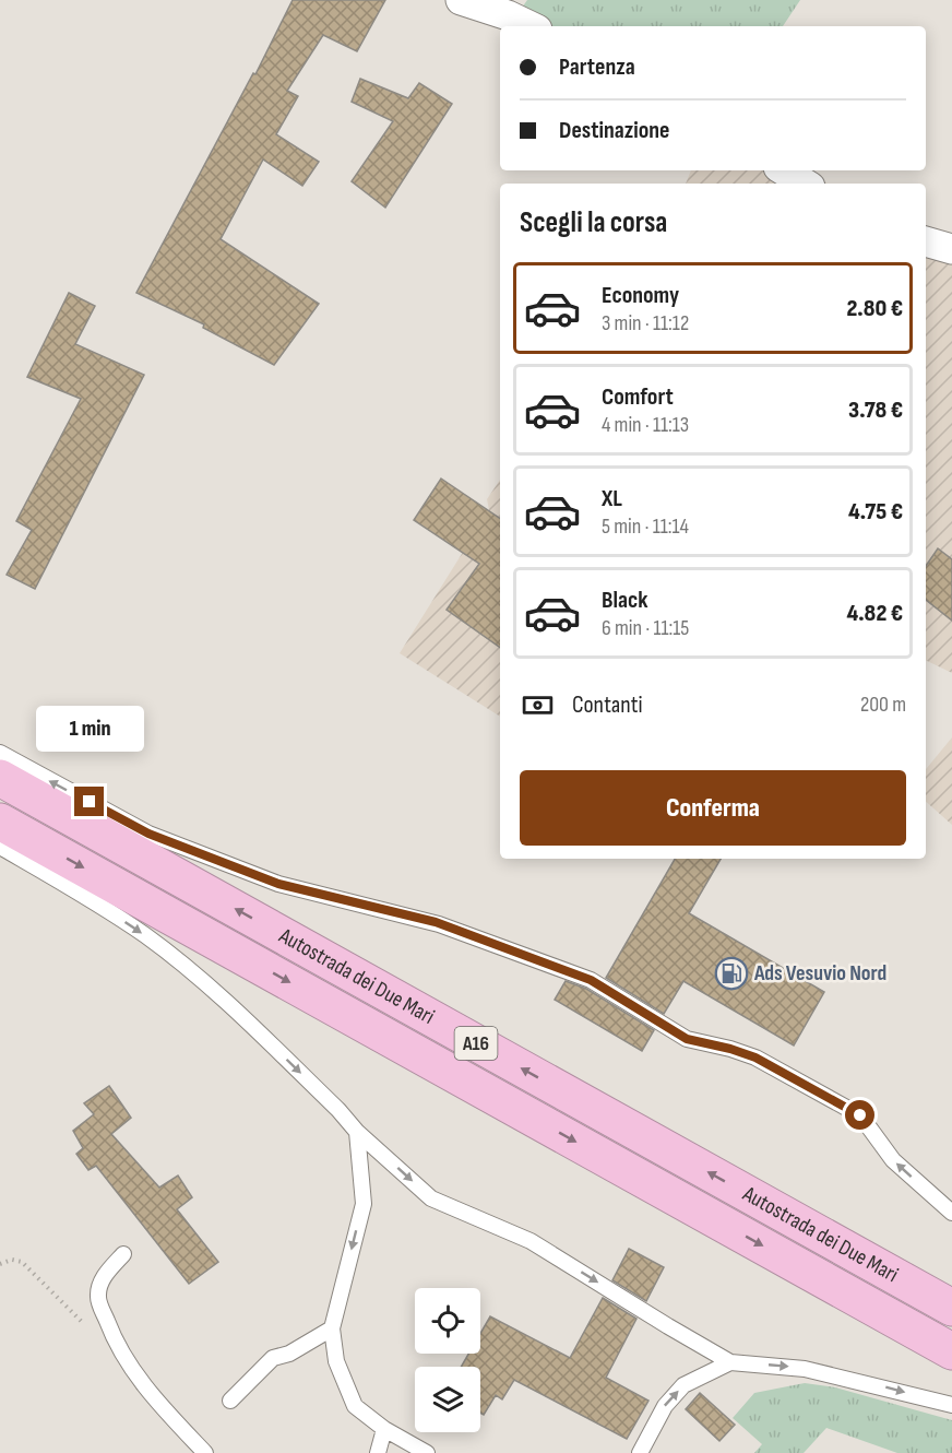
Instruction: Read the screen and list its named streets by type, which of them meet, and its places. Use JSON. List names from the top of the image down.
{
  "streets": {
    "highway": ["Autostrada dei Due Mari", "A16"]
  },
  "places": {
    "fuel station": ["Ads Vesuvio Nord"]
  },
  "page": {
    "banner": ["Partenza", "Destinazione"],
    "heading": "Scegli la corsa",
    "list": [
      {
        "name": "Economy",
        "note": "3 min · 11:12",
        "value": "2.80 €"
      },
      {
        "name": "Comfort",
        "note": "4 min · 11:13",
        "value": "3.78 €"
      },
      {
        "name": "XL",
        "note": "5 min · 11:14",
        "value": "4.75 €"
      },
      {
        "name": "Black",
        "note": "6 min · 11:15",
        "value": "4.82 €"
      }
    ],
    "pay": ["Contanti", "200 m"],
    "bubble": "1 min",
    "buttons": "Conferma"
  }
}
